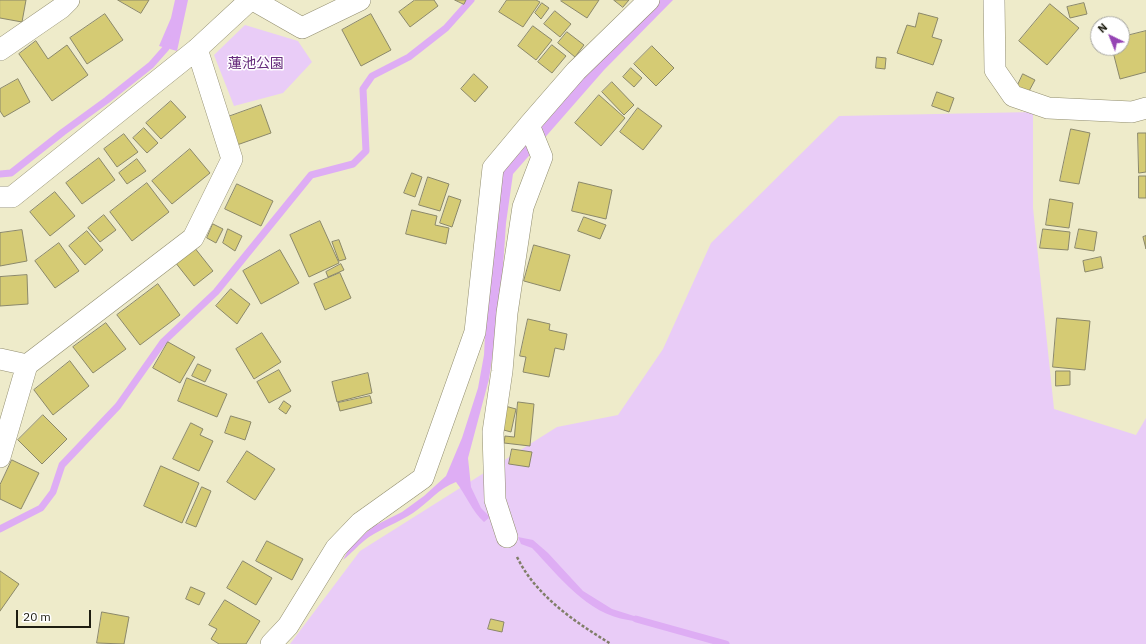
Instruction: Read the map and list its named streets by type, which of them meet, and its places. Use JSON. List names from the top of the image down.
{
  "parks": ["蓮池公園"],
  "scale_bar": "20 m",
  "north": "top left"
}
